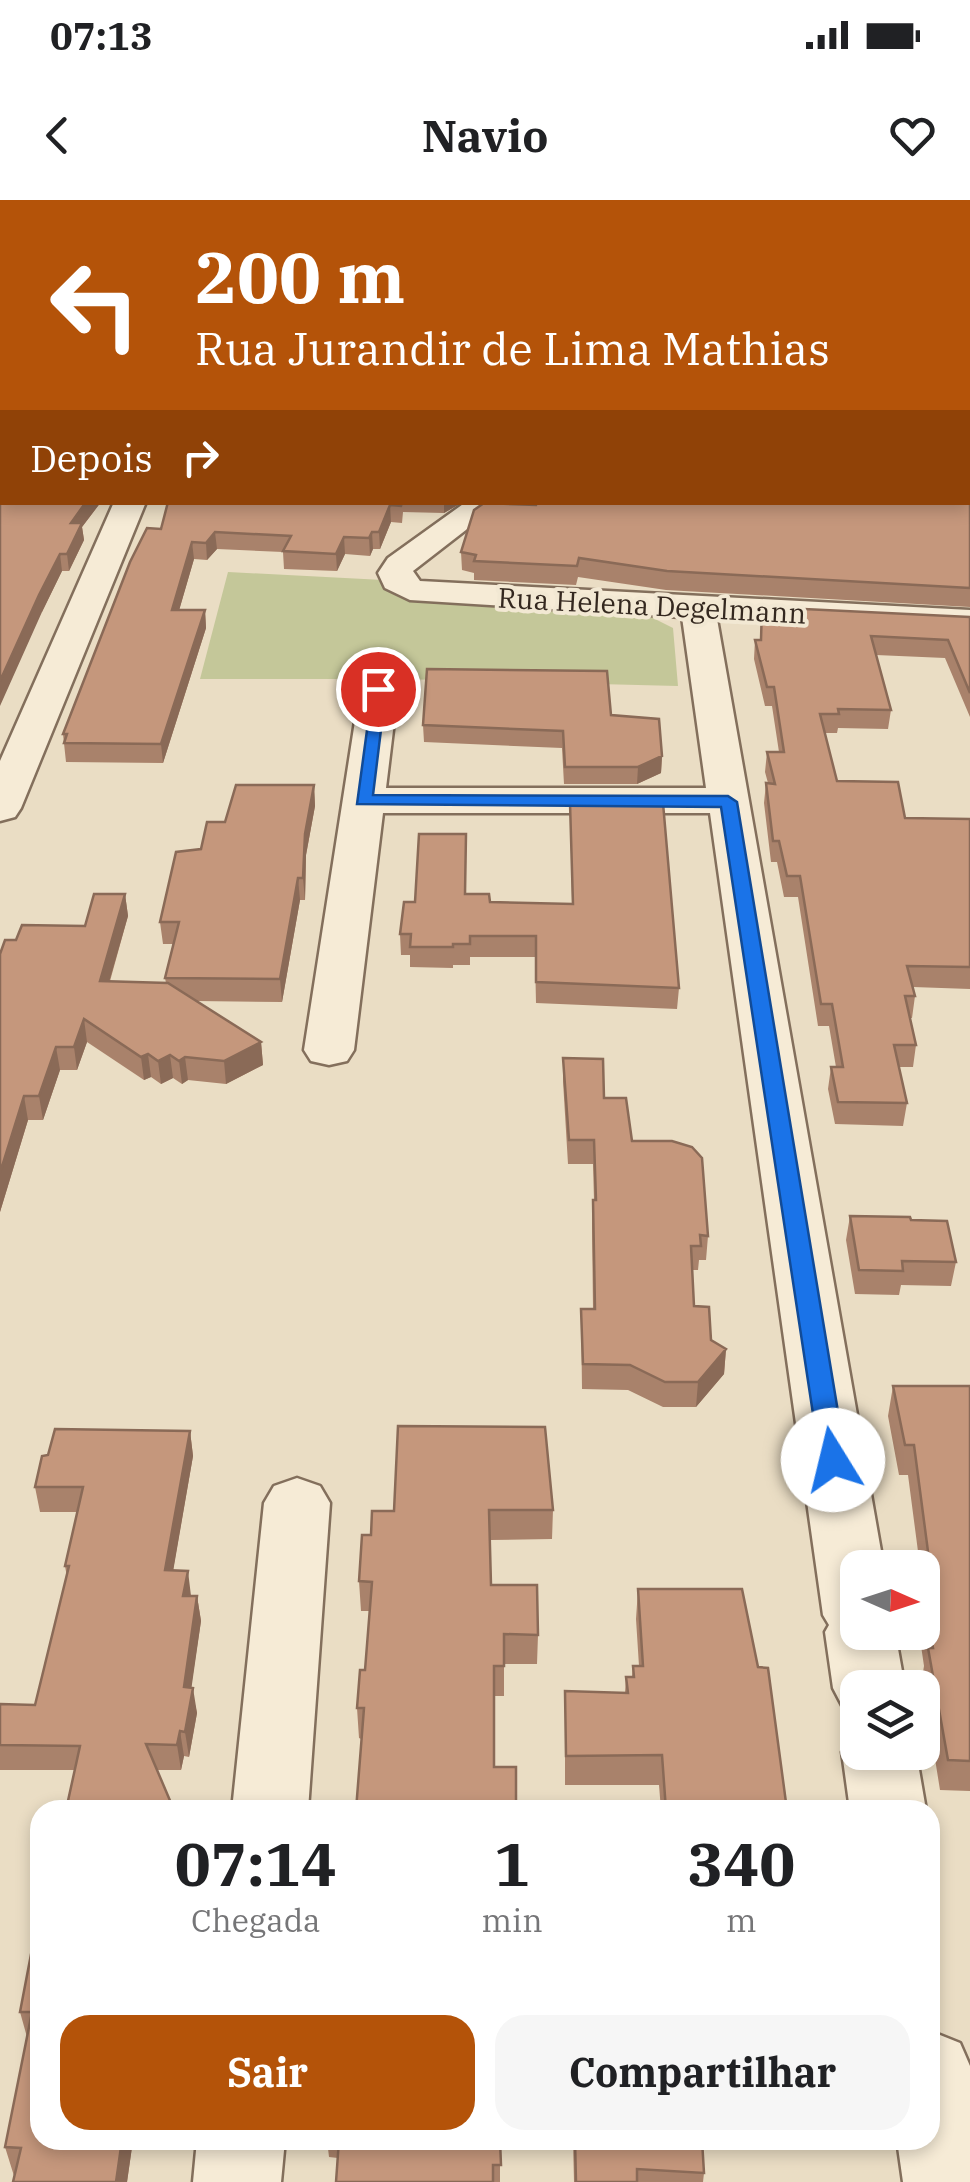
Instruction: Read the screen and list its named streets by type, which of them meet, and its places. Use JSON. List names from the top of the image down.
{
  "streets": {
    "street": ["Rua Helena Degelmann"]
  },
  "north": "right",
  "page": {
    "status": "07:13",
    "header": "Navio",
    "turn": ["200 m", "Rua Jurandir de Lima Mathias"],
    "then": "Depois",
    "eta": [
      "07:14",
      "Chegada",
      "1",
      "min",
      "340",
      "m"
    ],
    "buttons": ["Sair", "Compartilhar"]
  }
}
